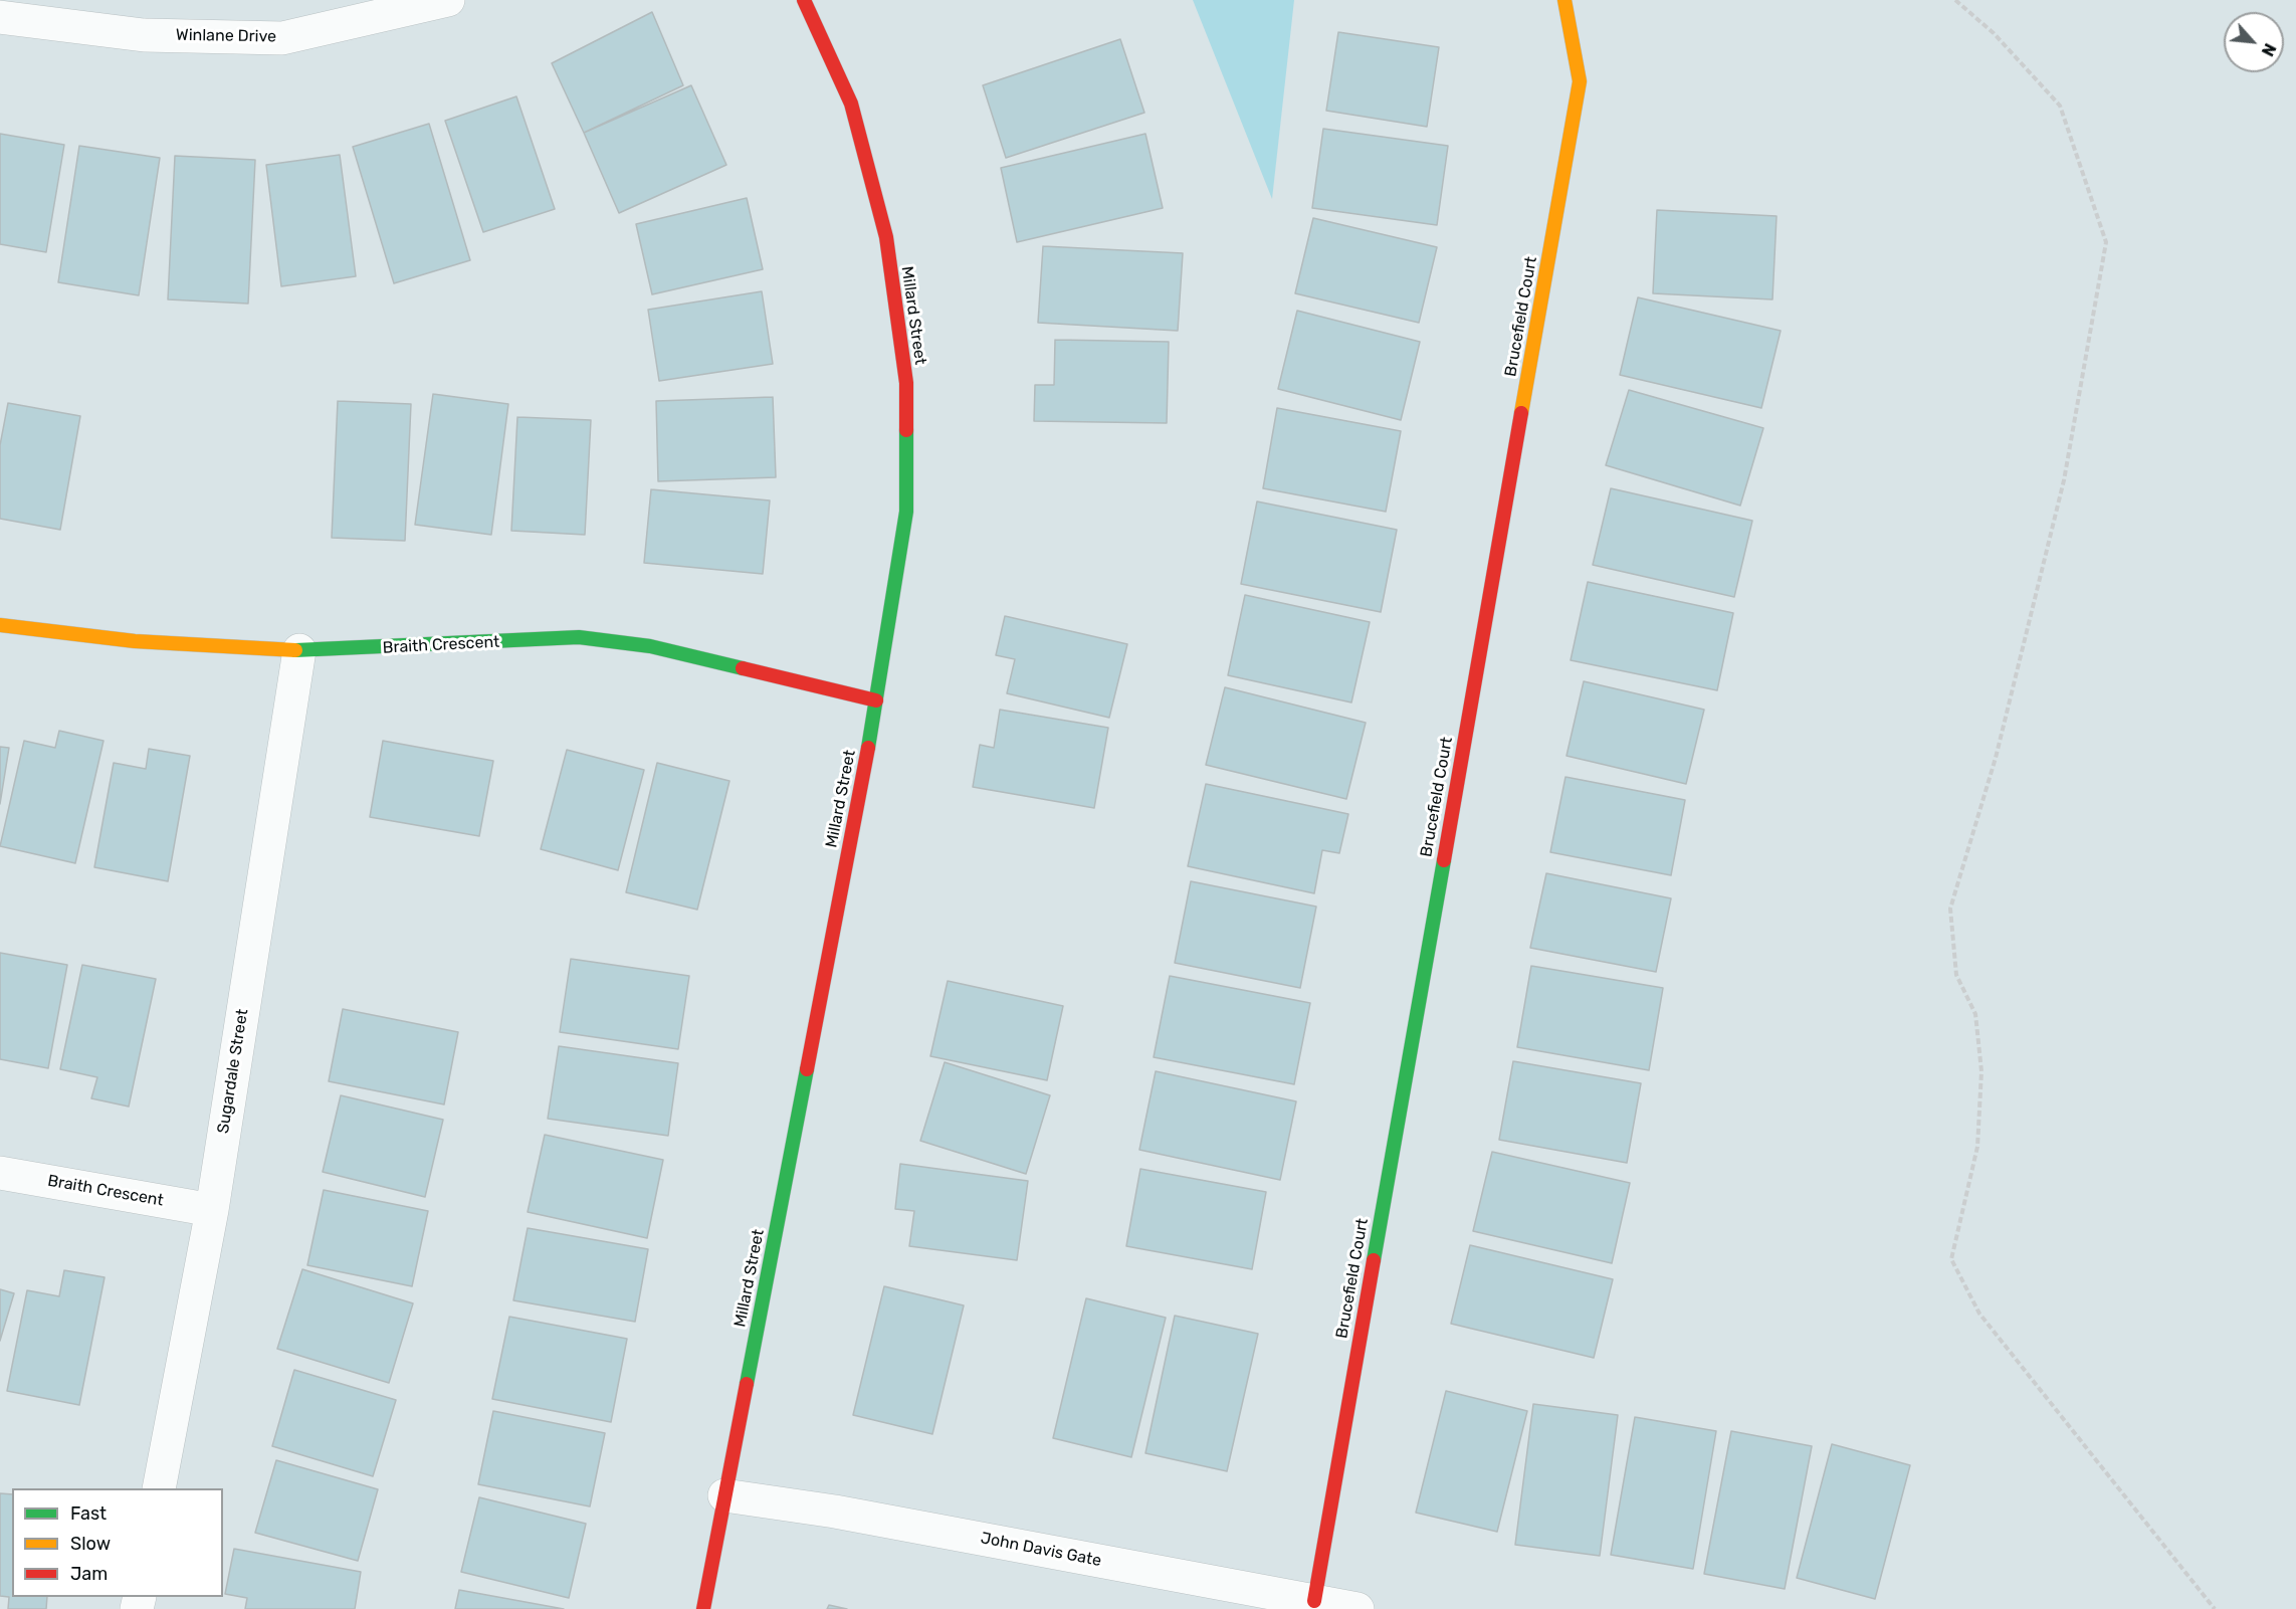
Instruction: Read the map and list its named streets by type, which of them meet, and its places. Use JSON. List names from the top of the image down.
{
  "streets": {
    "street": [
      "Winlane Drive",
      "Millard Street",
      "Brucefield Court",
      "Braith Crescent",
      "Sugardale Street",
      "John Davis Gate"
    ]
  },
  "crossings": [
    ["Millard Street", "Braith Crescent"],
    ["Millard Street", "John Davis Gate"],
    ["Brucefield Court", "John Davis Gate"],
    ["Braith Crescent", "Sugardale Street"]
  ],
  "legend": ["Fast", "Slow", "Jam"],
  "north": "bottom right"
}
